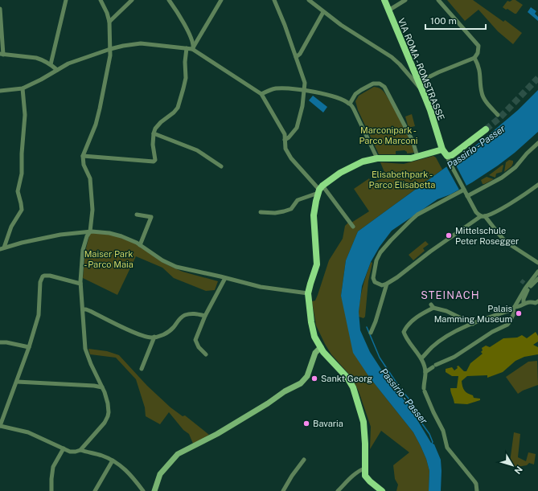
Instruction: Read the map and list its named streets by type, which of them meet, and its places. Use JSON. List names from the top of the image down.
{
  "streets": {
    "main road": ["VIA ROMA - ROMSTRASSE"]
  },
  "districts": ["STEINACH"],
  "water": ["Passirio - Passer"],
  "parks": ["Marconipark - Parco Marconi", "Elisabethpark - Parco Elisabetta", "Maiser Park - Parco Maia"],
  "places": [
    "Mittelschule Peter Rosegger",
    "Palais Mamming Museum",
    "Sankt Georg",
    "Bavaria"
  ],
  "scale_bar": "100 m",
  "north": "bottom right"
}
